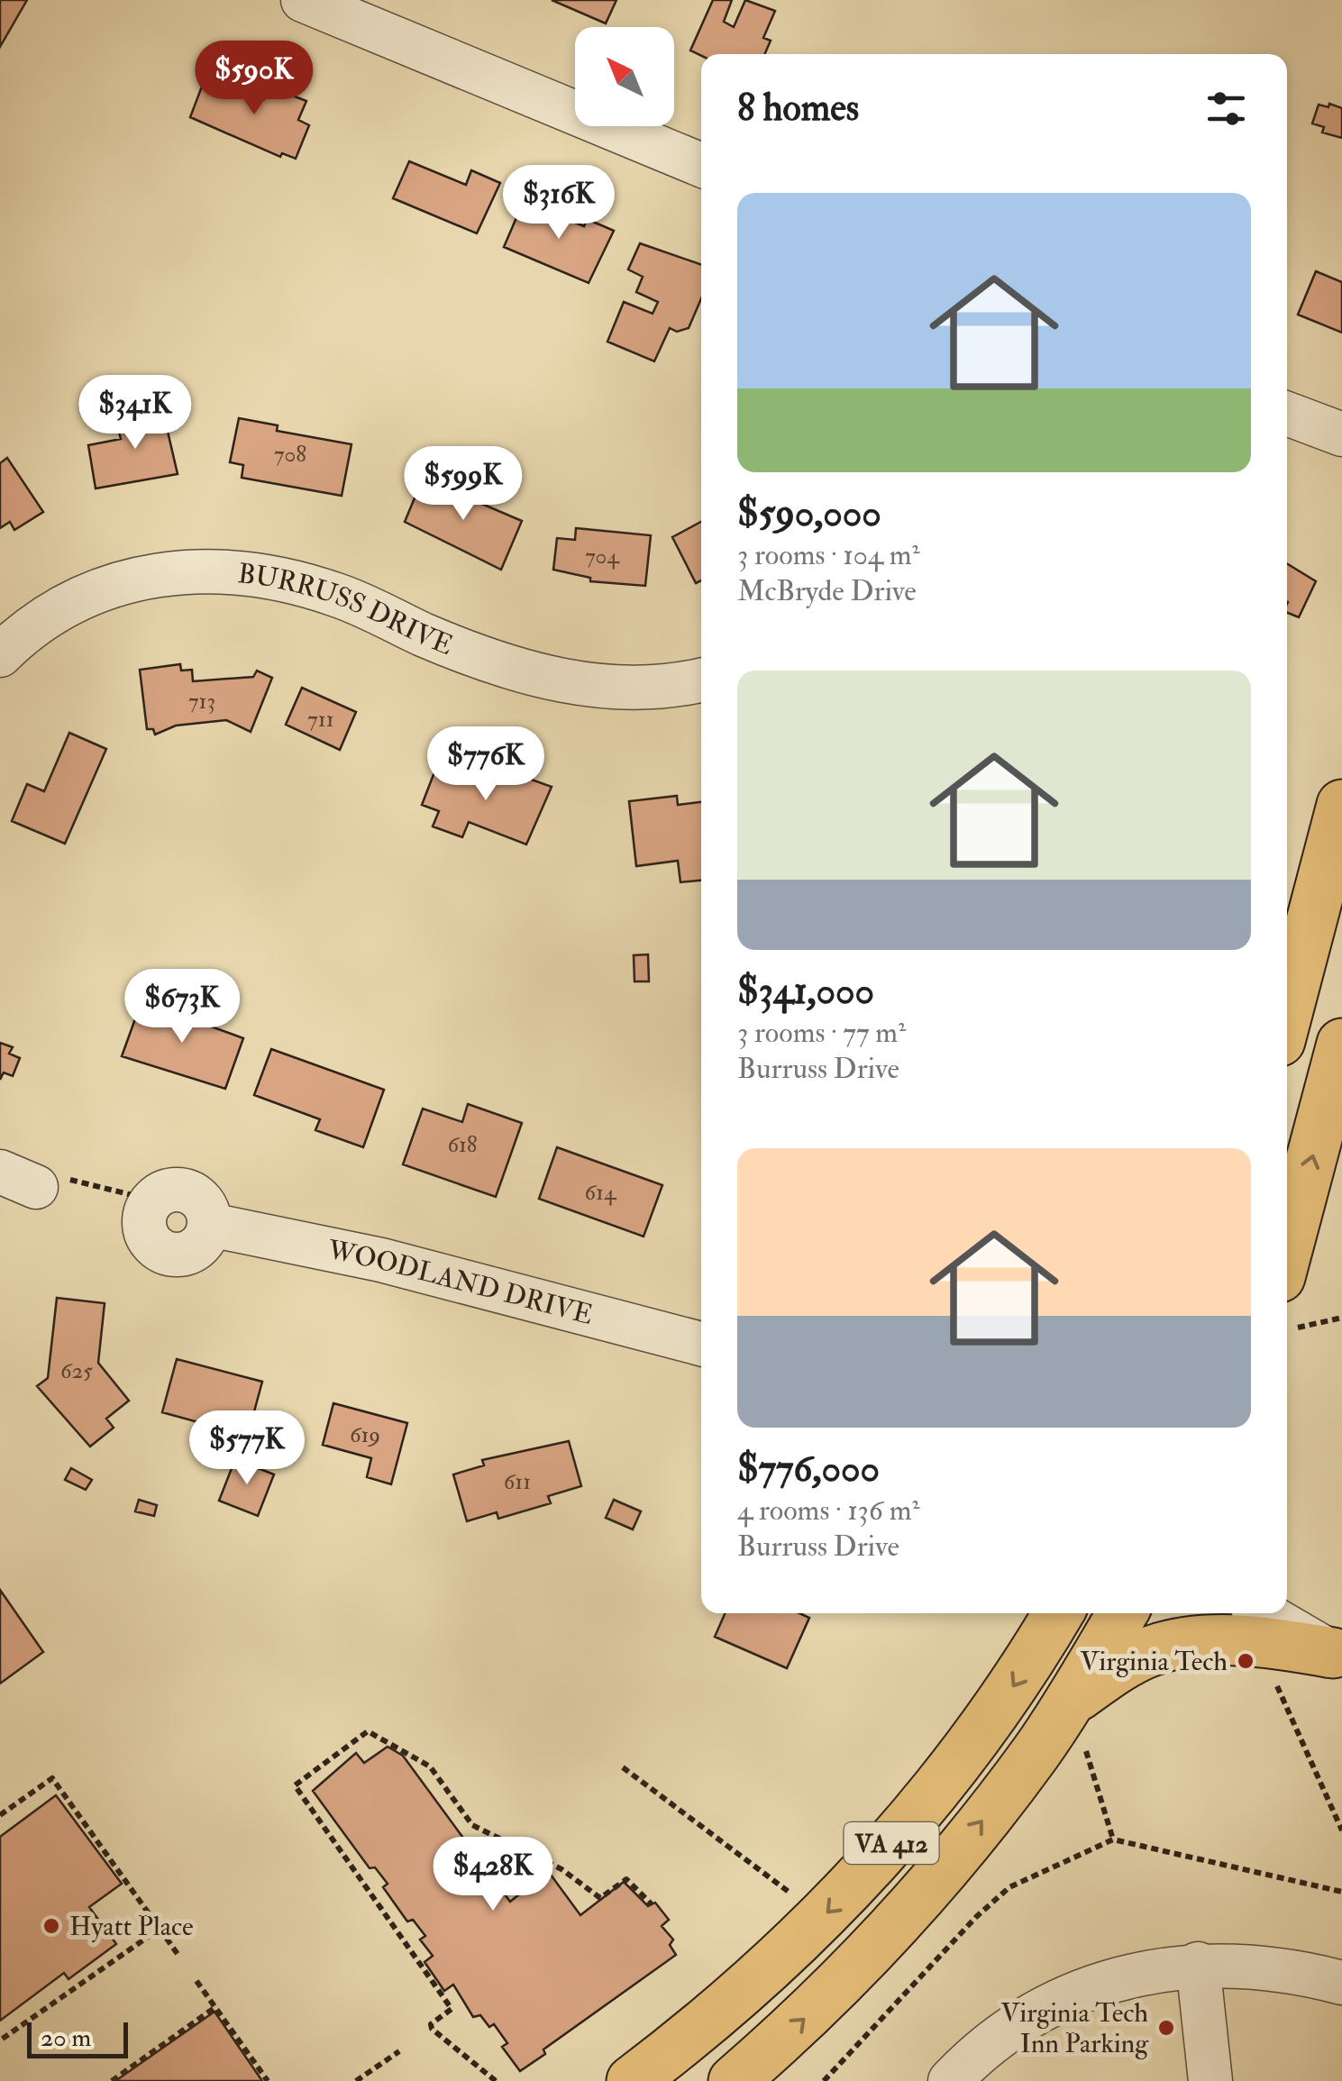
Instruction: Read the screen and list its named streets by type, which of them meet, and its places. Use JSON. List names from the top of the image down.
{
  "streets": {
    "main road": ["VA 412"],
    "street": ["BURRUSS DRIVE", "WOODLAND DRIVE"]
  },
  "places": ["Virginia Tech", "Hyatt Place", "Virginia Tech Inn Parking"],
  "house_numbers": [
    "708",
    "704",
    "713",
    "711",
    "618",
    "614",
    "625",
    "619",
    "611"
  ],
  "scale_bar": "20 m",
  "north": "top left",
  "page": {
    "price": [
      "$590K",
      "$316K",
      "$341K",
      "$599K",
      "$776K",
      "$673K",
      "$577K",
      "$428K"
    ],
    "heading": "8 homes",
    "list": [
      {
        "name": "$590,000",
        "note": "3 rooms · 104 m² · McBryde Drive"
      },
      {
        "name": "$341,000",
        "note": "3 rooms · 77 m² · Burruss Drive"
      },
      {
        "name": "$776,000",
        "note": "4 rooms · 136 m² · Burruss Drive"
      }
    ],
    "scale": "20 m"
  }
}
